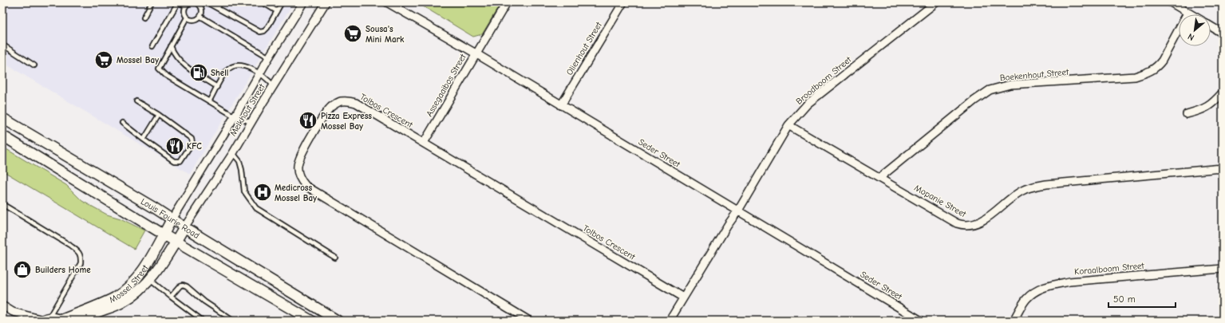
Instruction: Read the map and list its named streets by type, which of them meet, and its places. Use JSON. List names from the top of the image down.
{
  "streets": {
    "main road": ["Louis Fourie Road", "Mossel Street"],
    "street": [
      "Olienhout Street",
      "Boekenhout Street",
      "Broodboom Street",
      "Assegaaibos Street",
      "Melkhout Street",
      "Tolbos Crescent",
      "Seder Street",
      "Mopanie Street",
      "Koraalboom Street"
    ]
  },
  "crossings": [
    ["Olienhout Street", "Seder Street"],
    ["Boekenhout Street", "Mopanie Street"],
    ["Broodboom Street", "Seder Street"],
    ["Broodboom Street", "Mopanie Street"],
    ["Assegaaibos Street", "Tolbos Crescent"],
    ["Assegaaibos Street", "Seder Street"],
    ["Melkhout Street", "Louis Fourie Road"],
    ["Melkhout Street", "Mossel Street"],
    ["Louis Fourie Road", "Mossel Street"]
  ],
  "places": {
    "supermarket": ["Sousa's Mini Mark", "Mossel Bay"],
    "fuel station": ["Shell"],
    "restaurant": ["Pizza Express Mossel Bay", "KFC"],
    "hospital": ["Medicross Mossel Bay"],
    "shop": ["Builders Home"]
  },
  "scale_bar": "50 m",
  "north": "bottom left"
}
